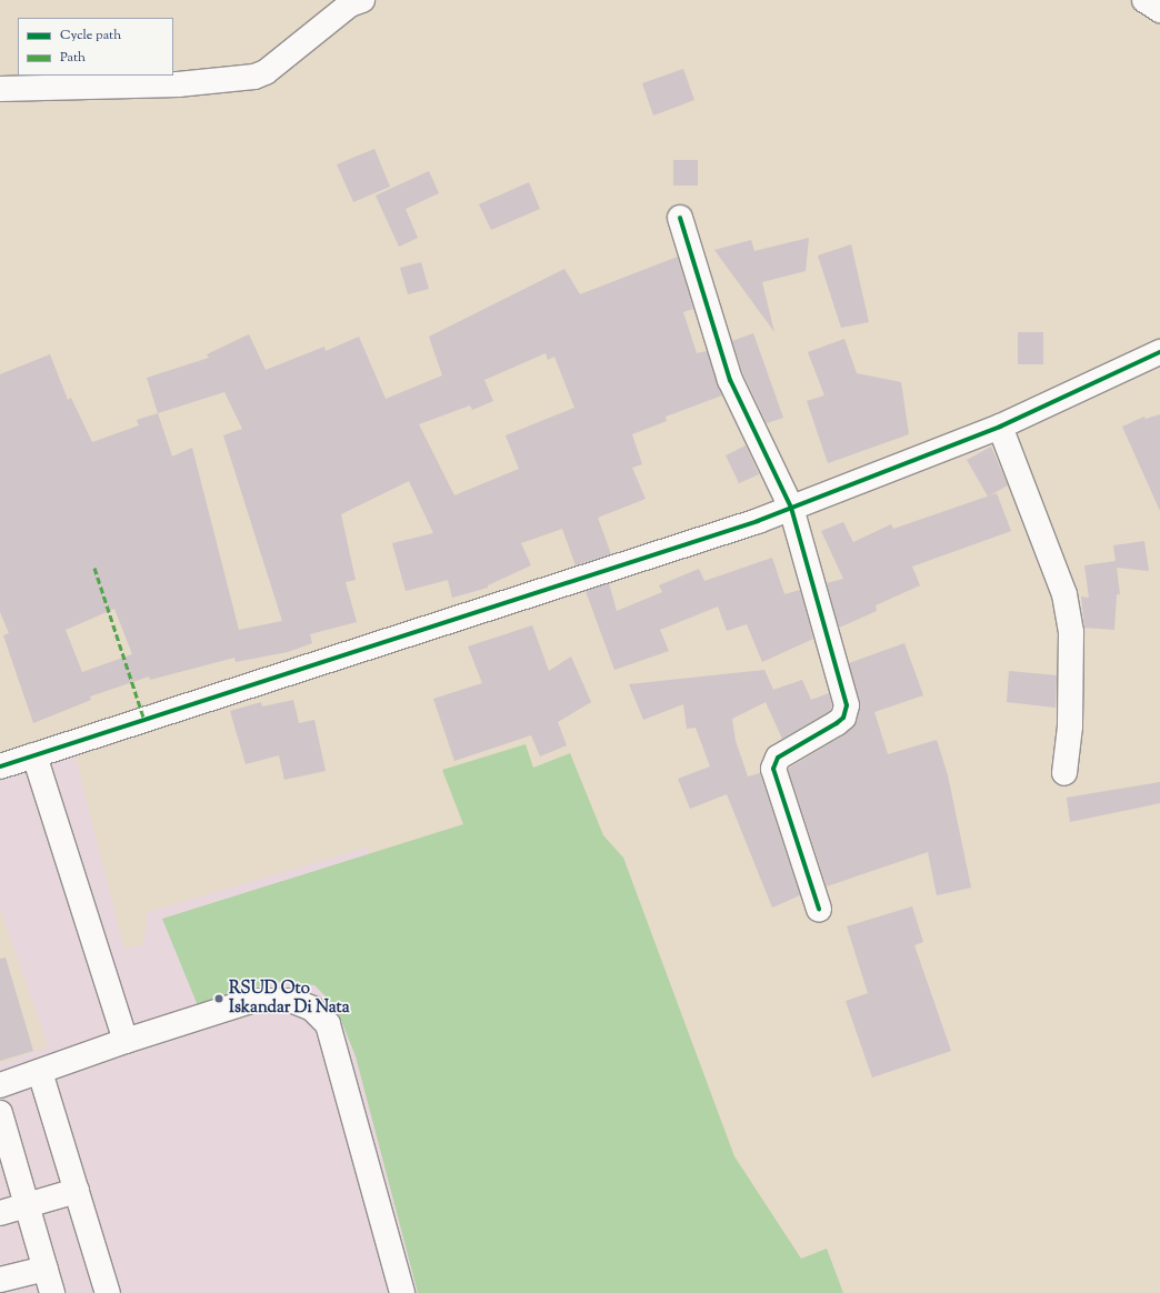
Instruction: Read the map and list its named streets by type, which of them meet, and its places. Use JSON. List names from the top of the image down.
{
  "places": ["RSUD Oto Iskandar Di Nata"],
  "legend": ["Cycle path", "Path"]
}
